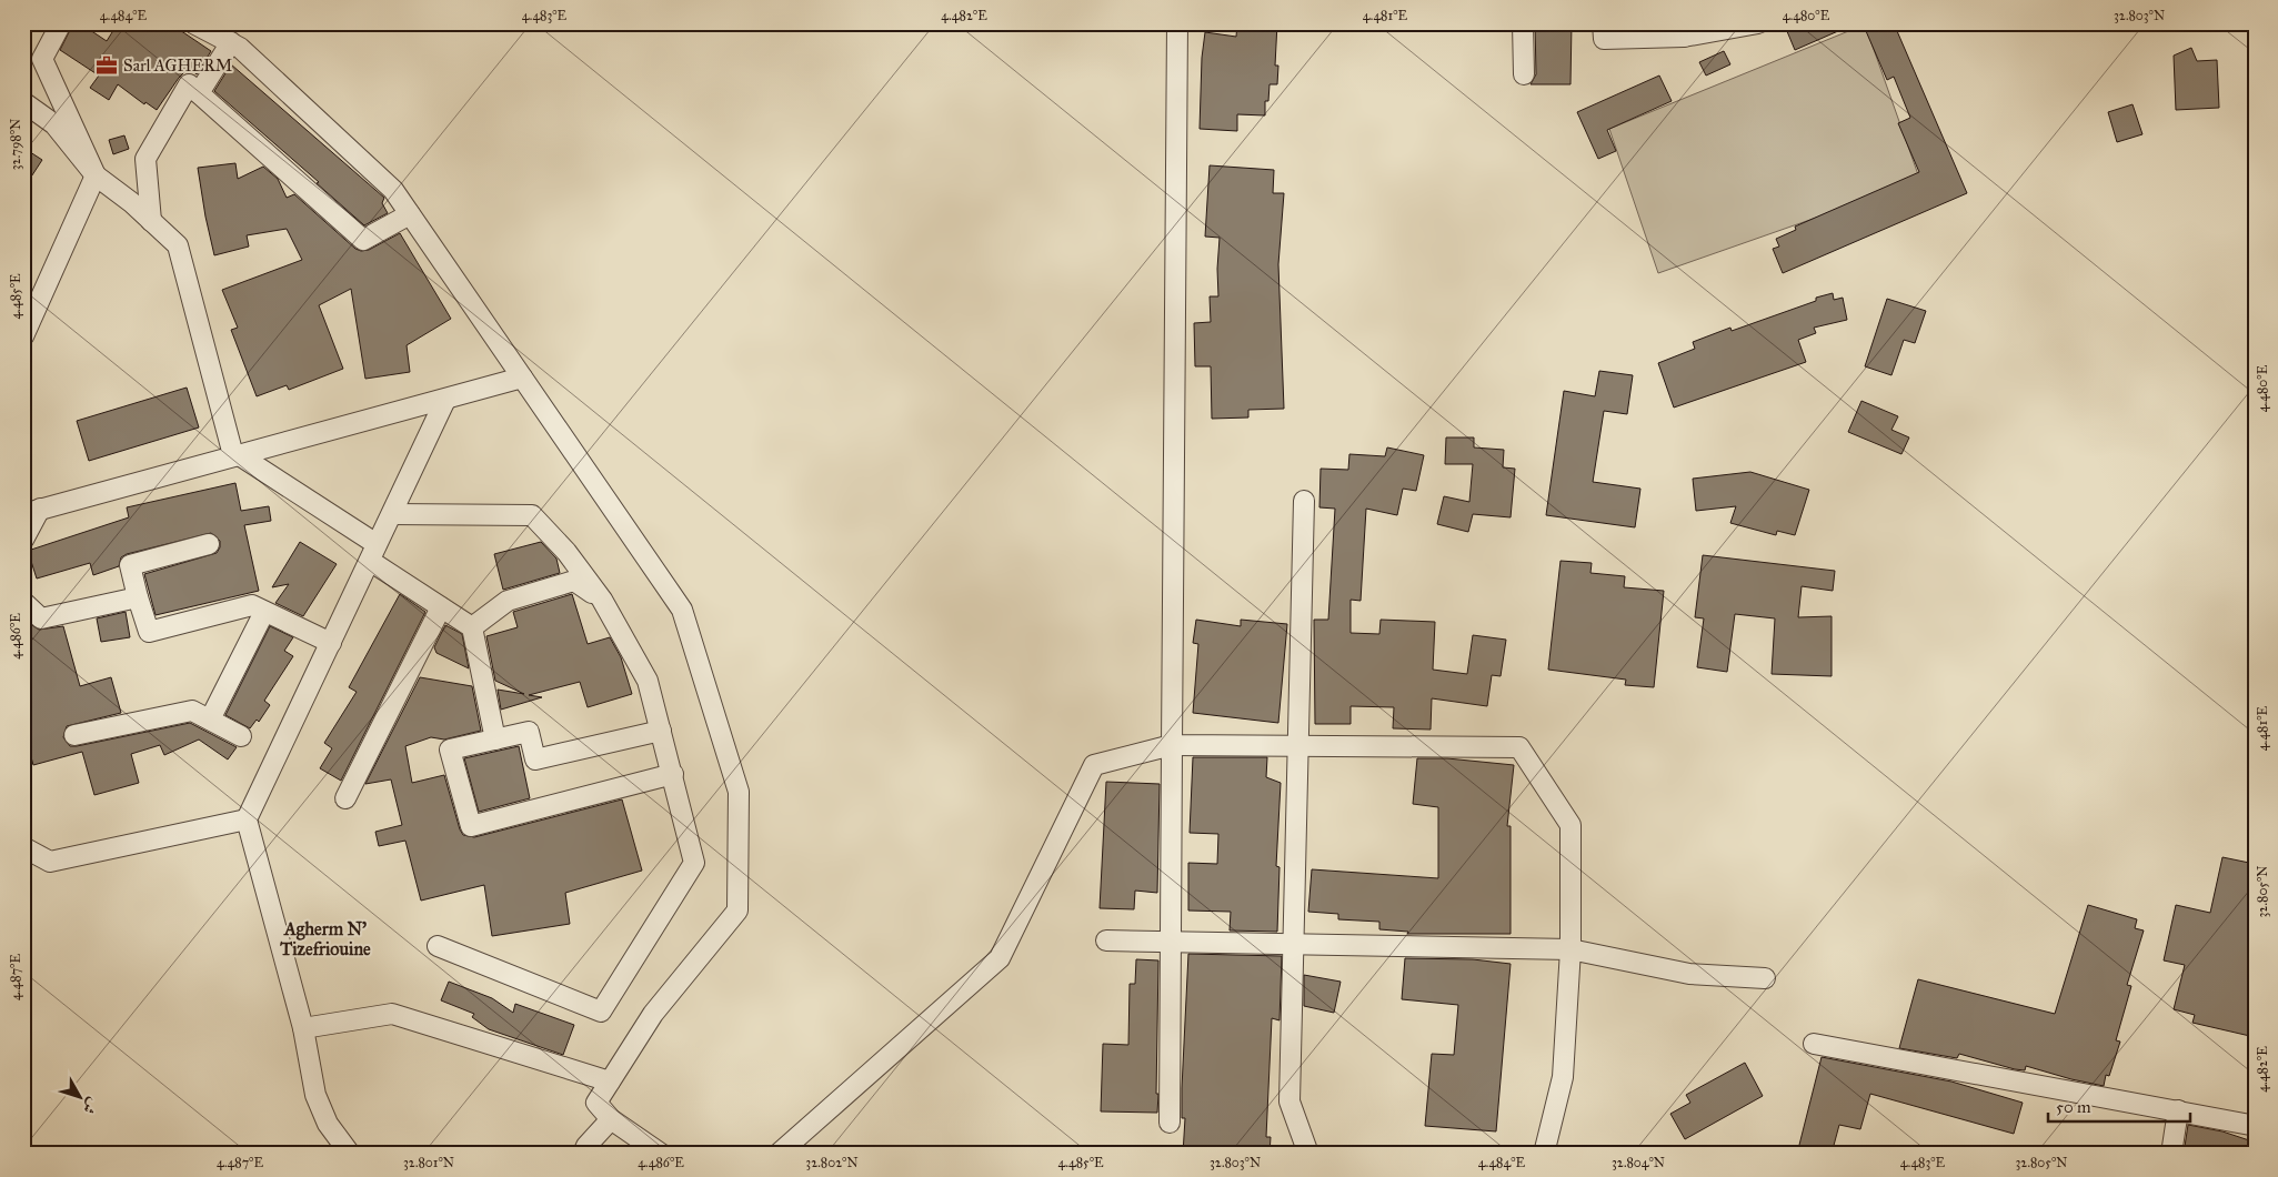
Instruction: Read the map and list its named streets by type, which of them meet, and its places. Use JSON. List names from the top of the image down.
{
  "districts": ["Agherm N' Tizefriouine"],
  "places": {
    "office": ["Sarl AGHERM"]
  },
  "scale_bar": "50 m",
  "north": "bottom right",
  "coordinates": [
    "4.484°E",
    "4.483°E",
    "4.482°E",
    "4.481°E",
    "4.480°E",
    "32.803°N",
    "32.798°N",
    "4.485°E",
    "4.486°E",
    "32.805°N",
    "4.487°E",
    "32.801°N",
    "32.802°N",
    "32.804°N"
  ]
}
